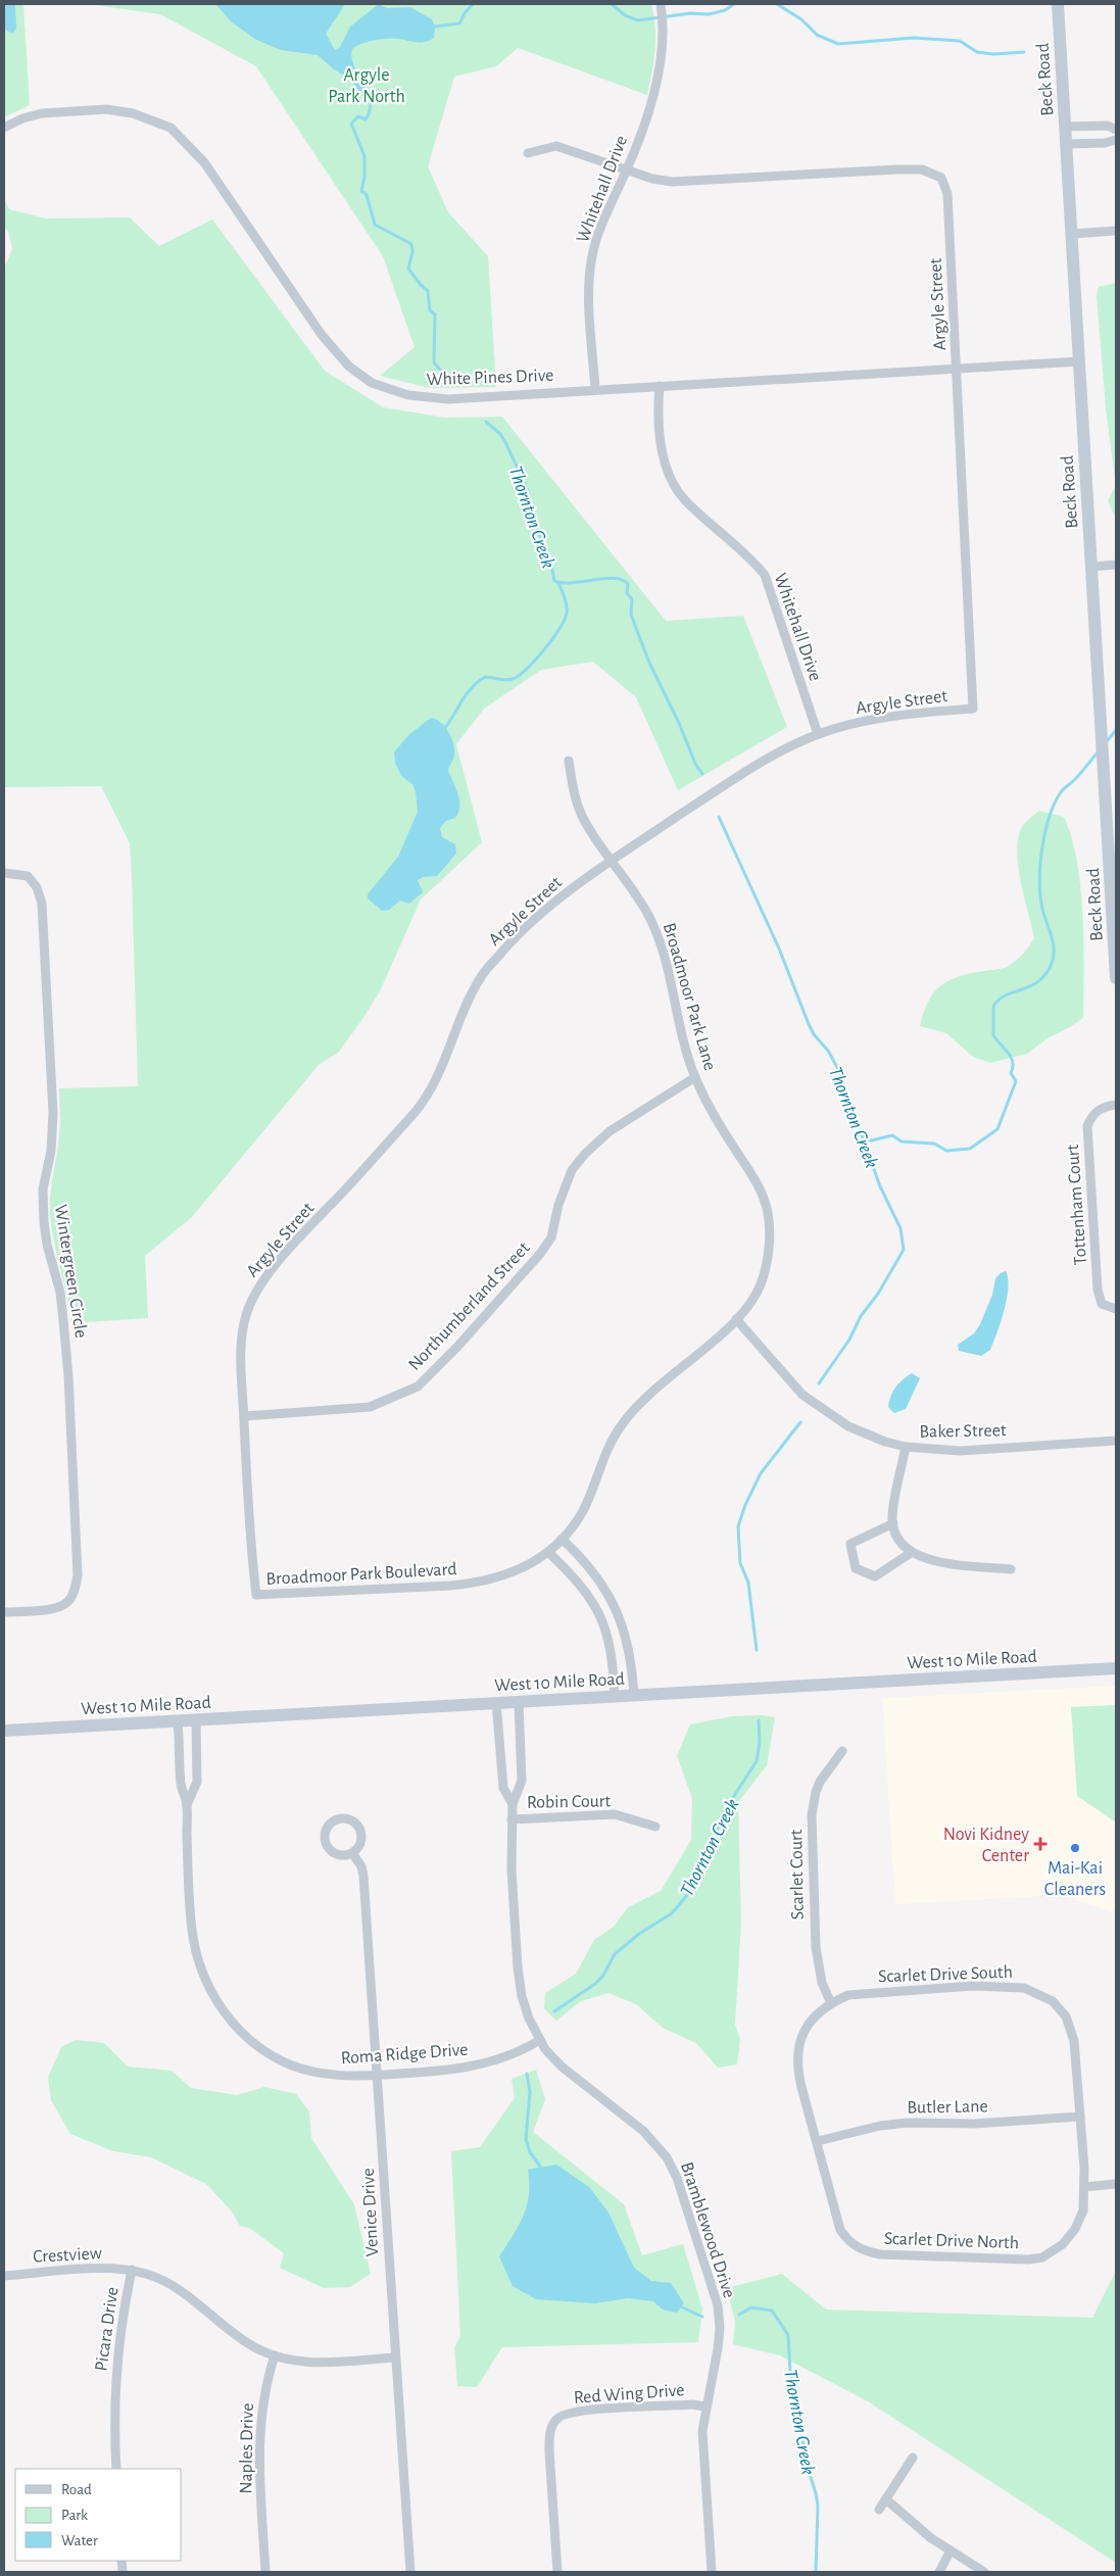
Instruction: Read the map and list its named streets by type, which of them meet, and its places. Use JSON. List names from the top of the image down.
{
  "streets": {
    "main road": ["Beck Road", "West 10 Mile Road"],
    "street": [
      "Whitehall Drive",
      "Argyle Street",
      "White Pines Drive",
      "Broadmoor Park Lane",
      "Tottenham Court",
      "Wintergreen Circle",
      "Northumberland Street",
      "Baker Street",
      "Broadmoor Park Boulevard",
      "Robin Court",
      "Scarlet Court",
      "Scarlet Drive South",
      "Roma Ridge Drive",
      "Butler Lane",
      "Venice Drive",
      "Bramblewood Drive",
      "Scarlet Drive North",
      "Crestview",
      "Picara Drive",
      "Red Wing Drive",
      "Naples Drive"
    ]
  },
  "crossings": [
    ["Beck Road", "White Pines Drive"],
    ["Whitehall Drive", "Argyle Street"],
    ["Whitehall Drive", "White Pines Drive"],
    ["Argyle Street", "White Pines Drive"],
    ["Argyle Street", "Broadmoor Park Lane"],
    ["Argyle Street", "Northumberland Street"],
    ["Argyle Street", "Broadmoor Park Boulevard"],
    ["Broadmoor Park Lane", "Northumberland Street"],
    ["Broadmoor Park Lane", "Baker Street"],
    ["Broadmoor Park Lane", "Broadmoor Park Boulevard"],
    ["Northumberland Street", "Broadmoor Park Boulevard"],
    ["West 10 Mile Road", "Roma Ridge Drive"],
    ["West 10 Mile Road", "Bramblewood Drive"],
    ["Robin Court", "Bramblewood Drive"],
    ["Scarlet Court", "Scarlet Drive South"],
    ["Scarlet Drive South", "Butler Lane"],
    ["Scarlet Drive South", "Scarlet Drive North"],
    ["Roma Ridge Drive", "Venice Drive"],
    ["Roma Ridge Drive", "Bramblewood Drive"],
    ["Butler Lane", "Scarlet Drive North"],
    ["Bramblewood Drive", "Red Wing Drive"],
    ["Crestview", "Picara Drive"],
    ["Picara Drive", "Naples Drive"]
  ],
  "water": ["Thornton Creek"],
  "parks": ["Argyle Park North"],
  "places": {
    "health": ["Novi Kidney Center"],
    "other": ["Mai-Kai Cleaners"]
  },
  "legend": ["Road", "Park", "Water"]
}
